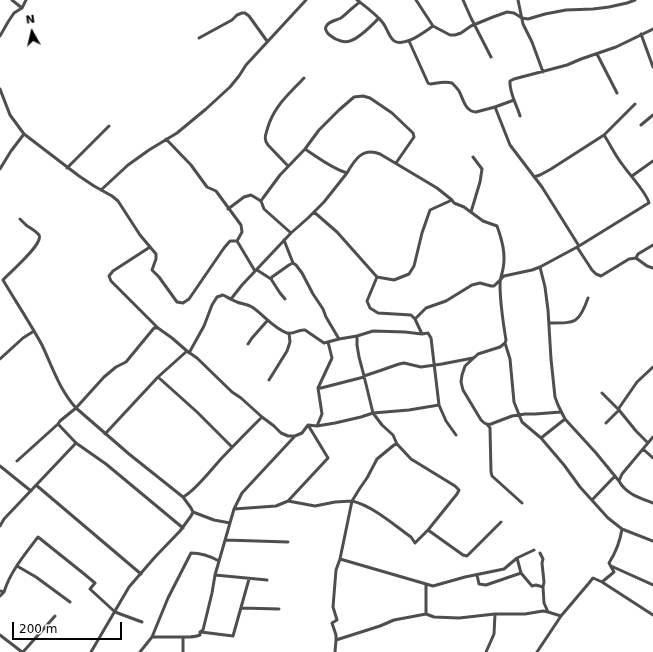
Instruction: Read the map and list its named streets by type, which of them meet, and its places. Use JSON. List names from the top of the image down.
{
  "scale_bar": "200 m",
  "north": "top"
}
